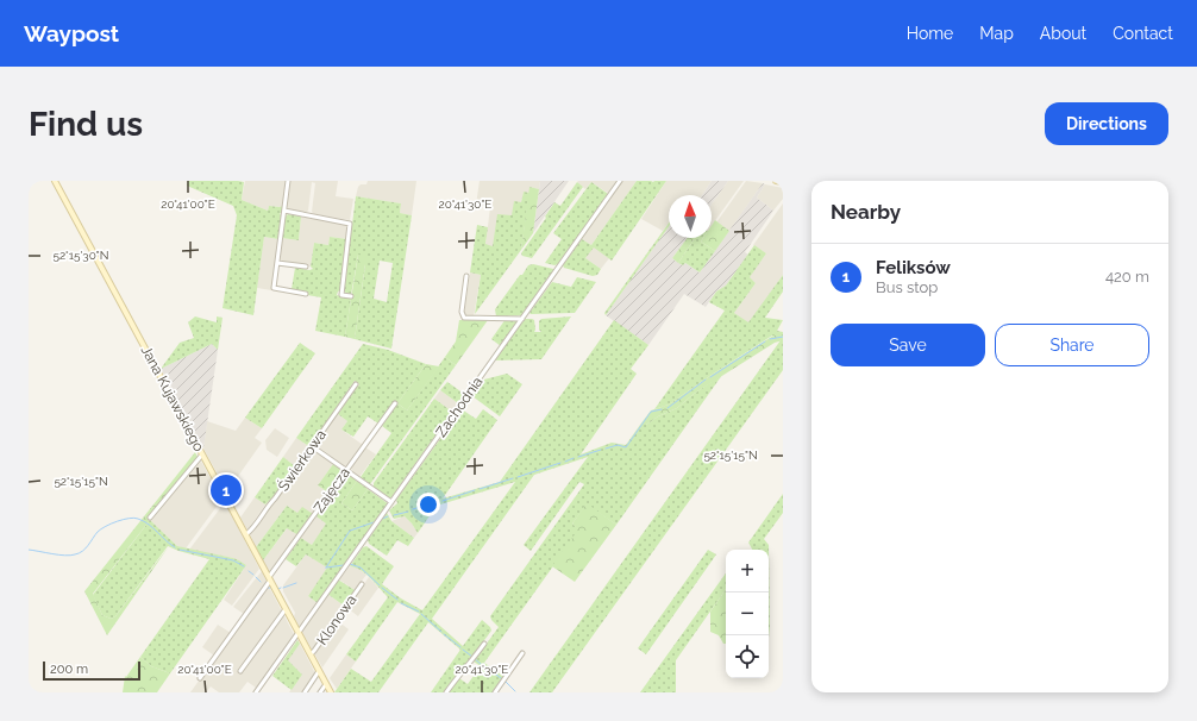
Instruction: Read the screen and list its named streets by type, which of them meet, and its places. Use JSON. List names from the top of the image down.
{
  "streets": {
    "main road": ["Jana Kujawskiego"],
    "street": [
      "Zachodnia",
      "Świerkowa",
      "Zajęcza",
      "Klonowa"
    ]
  },
  "crossings": [
    ["Jana Kujawskiego", "Zachodnia"],
    ["Jana Kujawskiego", "Świerkowa"],
    ["Jana Kujawskiego", "Zajęcza"],
    ["Jana Kujawskiego", "Klonowa"]
  ],
  "scale_bar": "200 m",
  "north": "top",
  "page": {
    "header": "Waypost",
    "nav": [
      "Home",
      "Map",
      "About",
      "Contact"
    ],
    "buttons": [
      "Directions",
      ["Save", "Share"]
    ],
    "title": "Find us",
    "heading": "Nearby",
    "list": [
      {
        "mark": "1",
        "name": "Feliksów",
        "note": "Bus stop",
        "value": "420 m"
      }
    ],
    "pins": "1",
    "map_buttons": ["+", "−"],
    "scale": "200 m"
  },
  "coordinates": [
    "20°41'00\"E",
    "20°41'30\"E",
    "52°15'30\"N",
    "52°15'15\"N"
  ]
}
